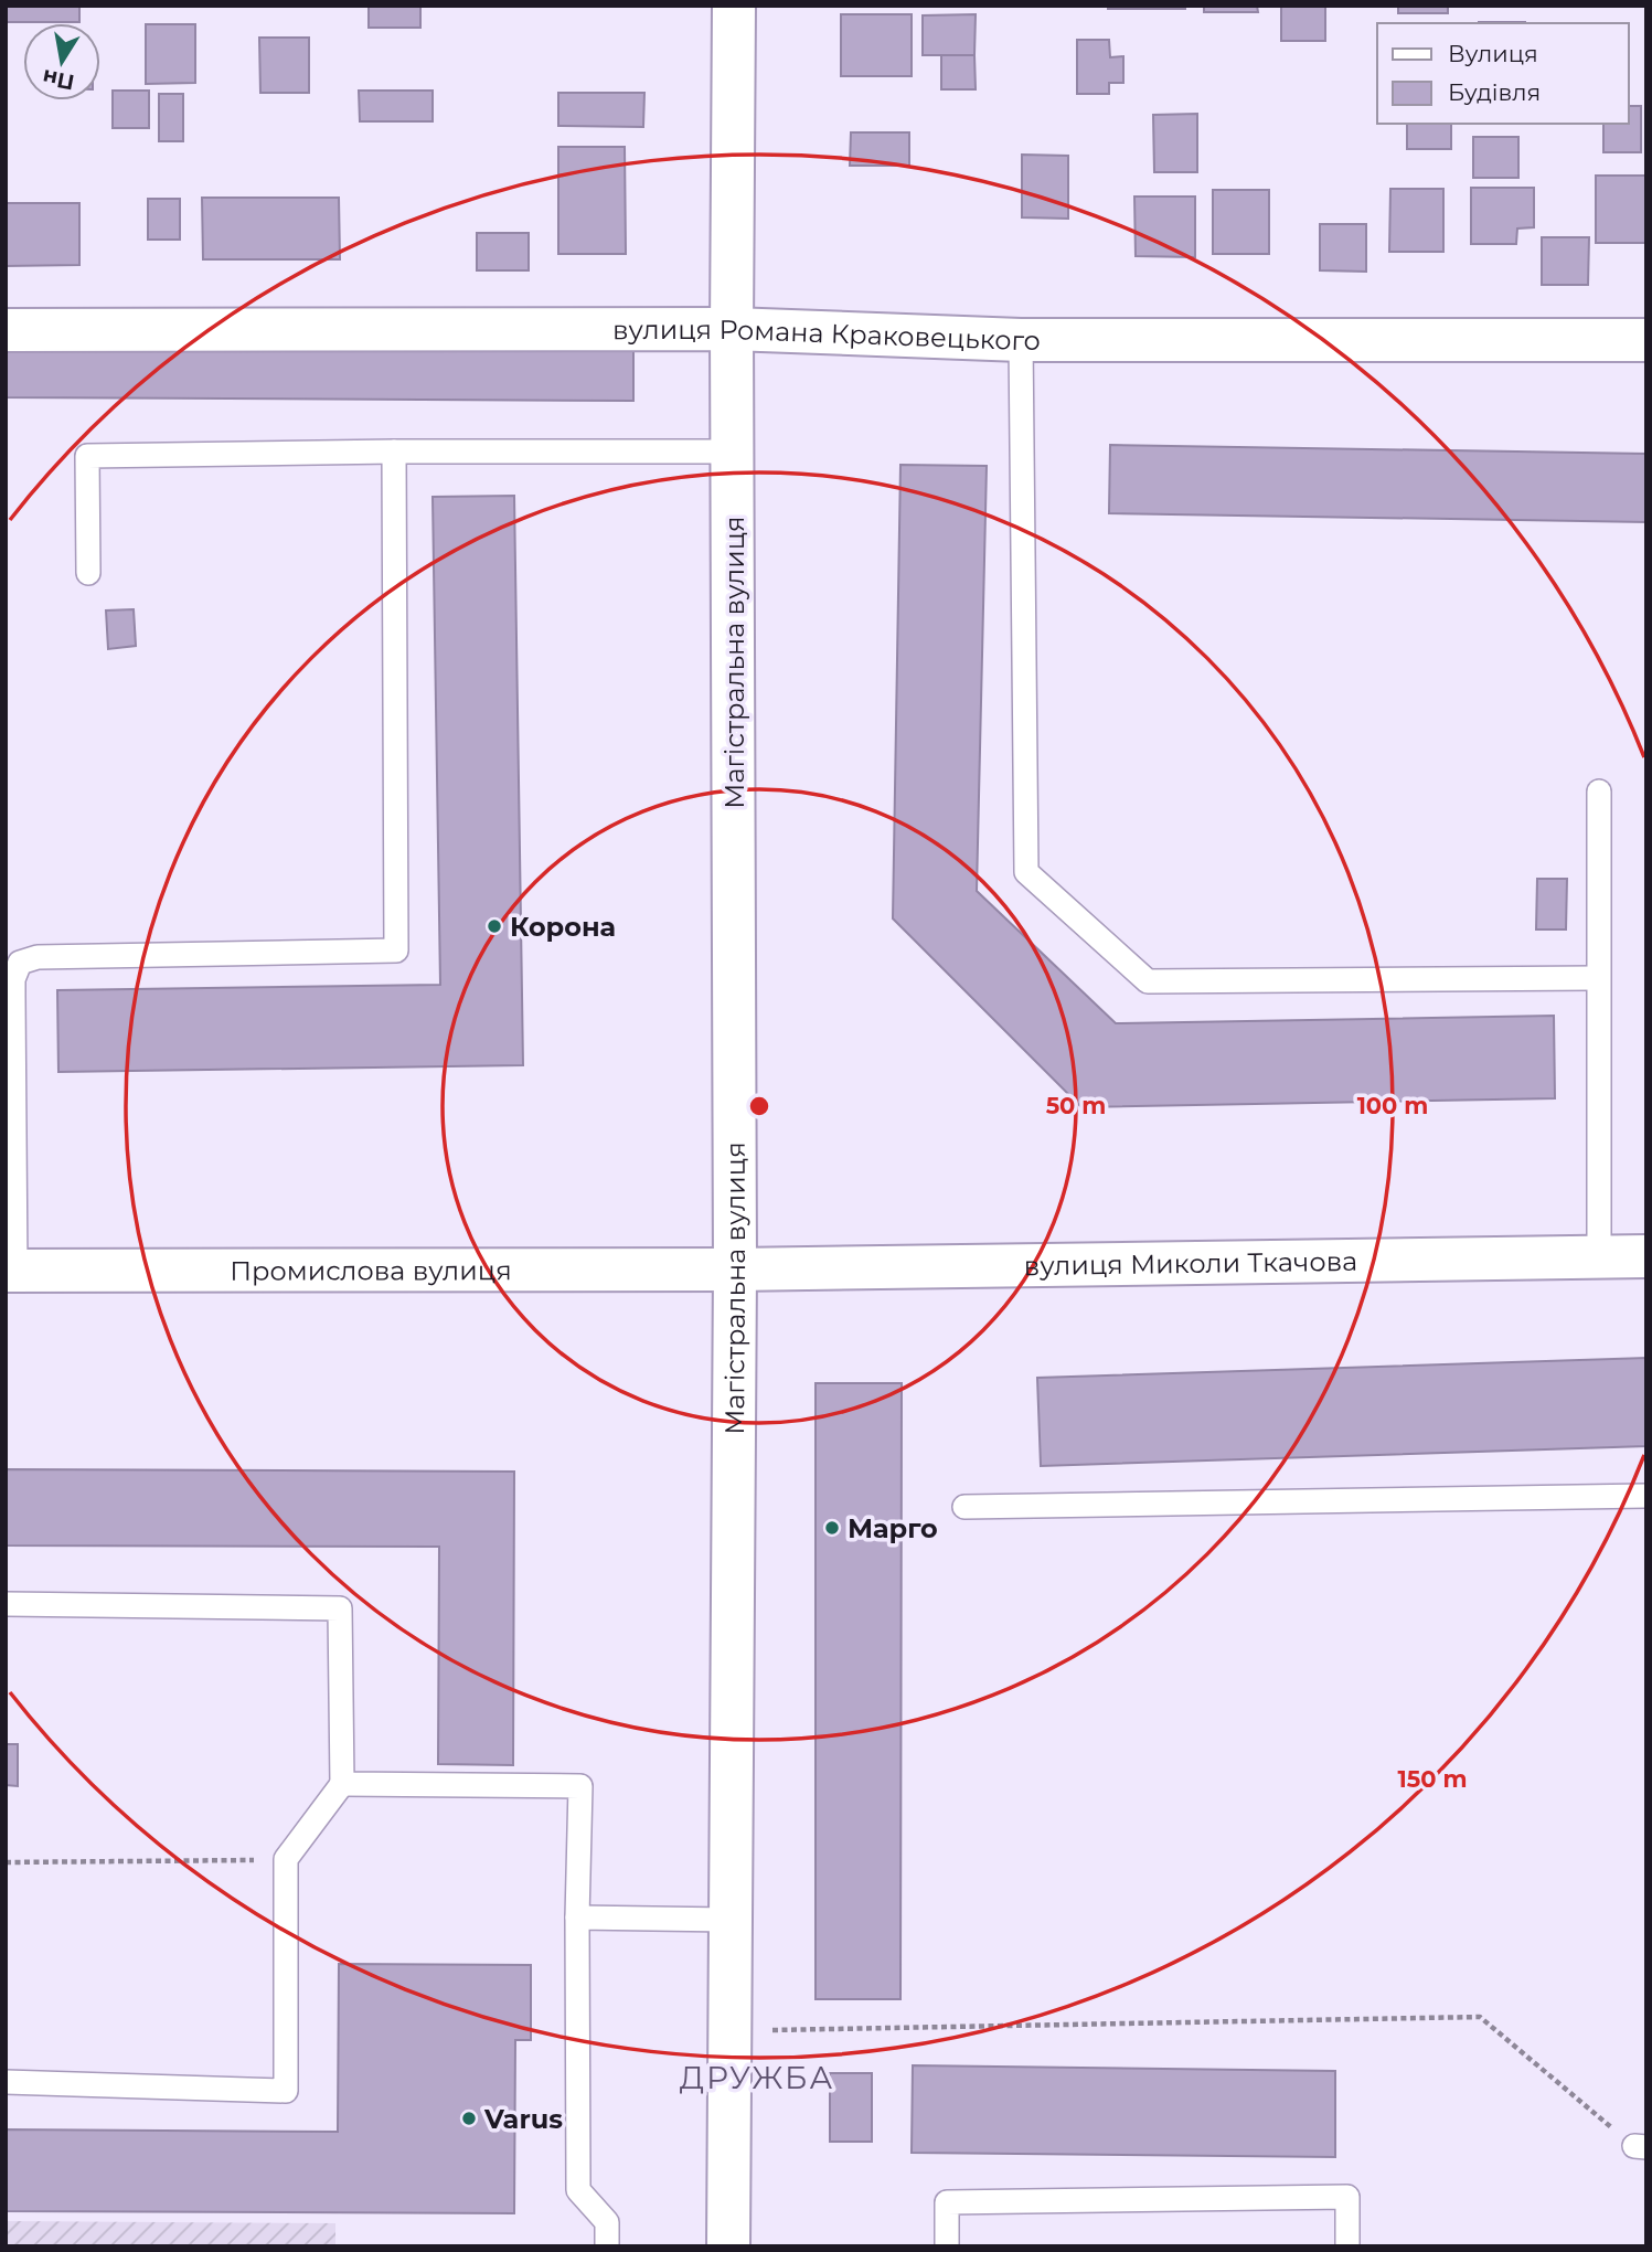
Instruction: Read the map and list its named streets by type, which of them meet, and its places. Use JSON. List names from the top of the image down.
{
  "streets": {
    "street": [
      "вулиця Романа Краковецького",
      "Магістральна вулиця",
      "вулиця Миколи Ткачова",
      "Промислова вулиця"
    ]
  },
  "crossings": [
    ["вулиця Романа Краковецького", "Магістральна вулиця"],
    ["Магістральна вулиця", "вулиця Миколи Ткачова"],
    ["Магістральна вулиця", "Промислова вулиця"],
    ["вулиця Миколи Ткачова", "Промислова вулиця"]
  ],
  "districts": ["ДРУЖБА"],
  "places": ["Корона", "Марго", "Varus"],
  "legend": ["Вулиця", "Будівля"],
  "north": "bottom",
  "rings": ["50 m", "100 m", "150 m"]
}
